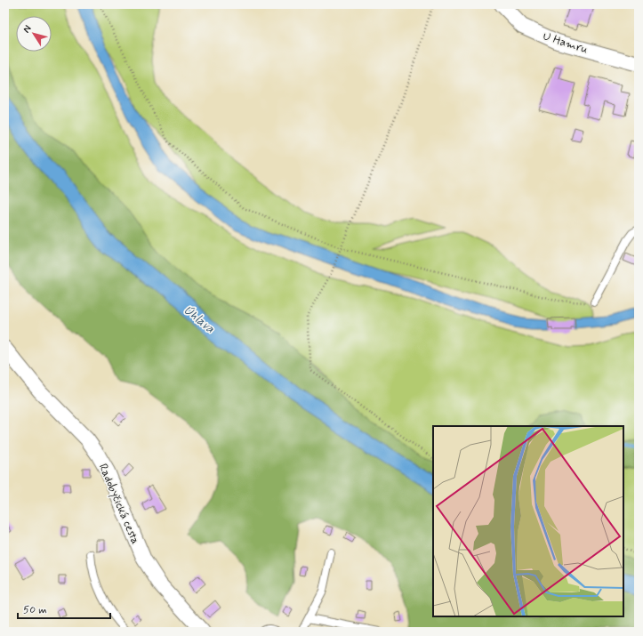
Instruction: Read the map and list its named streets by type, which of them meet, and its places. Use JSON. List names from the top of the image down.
{
  "streets": {
    "street": ["U Hamru", "Radobyčická cesta"]
  },
  "water": ["Úhlava"],
  "scale_bar": "50 m",
  "north": "top left"
}
